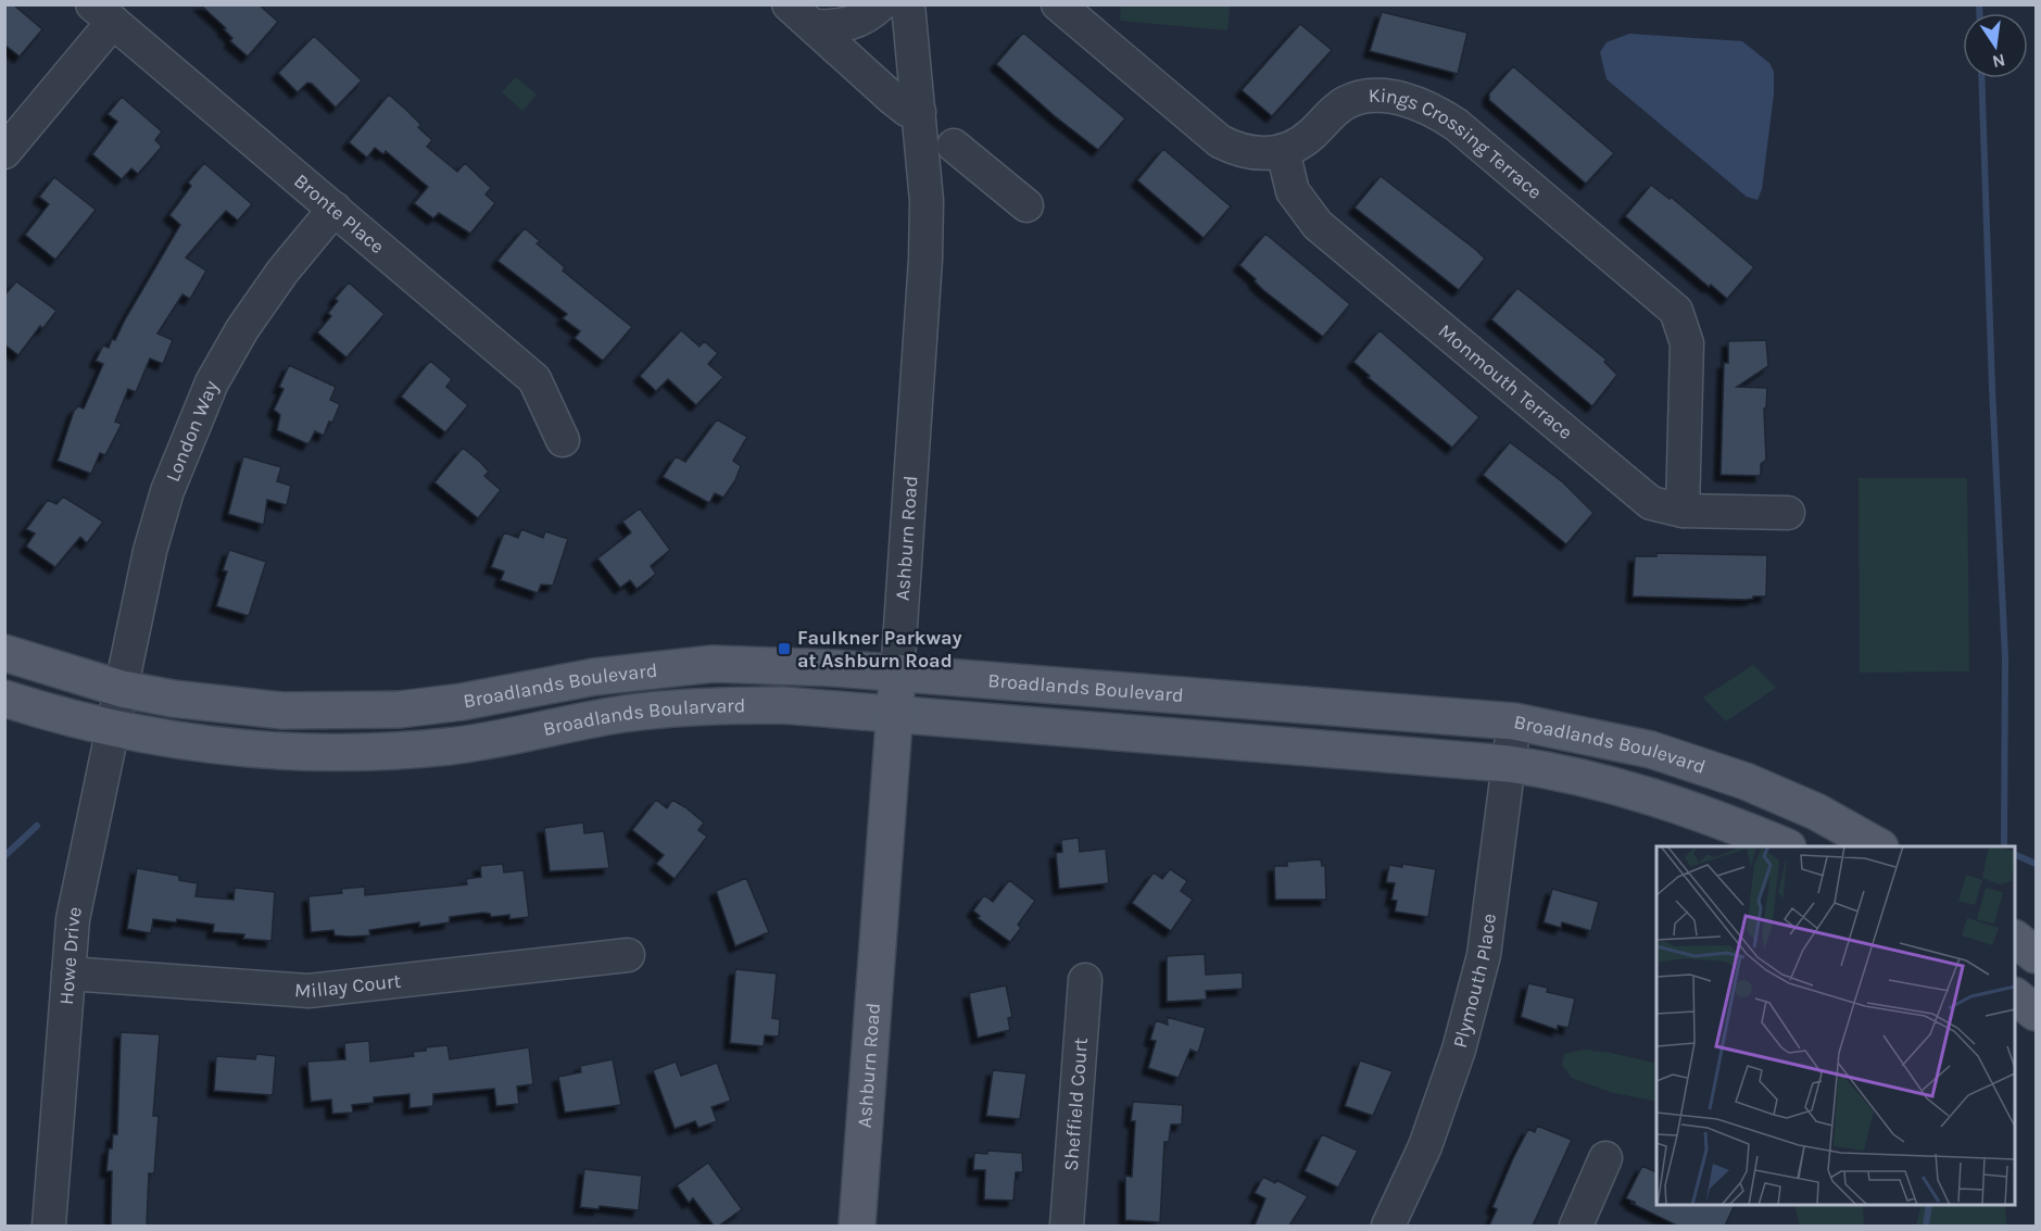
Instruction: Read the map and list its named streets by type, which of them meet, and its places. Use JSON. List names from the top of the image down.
{
  "streets": {
    "main road": ["Ashburn Road", "Broadlands Boulevard", "Broadlands Boularvard"],
    "street": [
      "Kings Crossing Terrace",
      "Bronte Place",
      "Monmouth Terrace",
      "London Way",
      "Howe Drive",
      "Plymouth Place",
      "Millay Court",
      "Sheffield Court"
    ]
  },
  "crossings": [
    ["Kings Crossing Terrace", "Monmouth Terrace"],
    ["Bronte Place", "London Way"],
    ["London Way", "Broadlands Boulevard"],
    ["London Way", "Howe Drive"],
    ["Ashburn Road", "Broadlands Boulevard"],
    ["Ashburn Road", "Broadlands Boularvard"],
    ["Broadlands Boulevard", "Broadlands Boularvard"],
    ["Broadlands Boulevard", "Howe Drive"],
    ["Broadlands Boulevard", "Plymouth Place"],
    ["Broadlands Boularvard", "Howe Drive"],
    ["Howe Drive", "Millay Court"]
  ],
  "places": {
    "transit": ["Faulkner Parkway at Ashburn Road"]
  },
  "north": "bottom"
}
